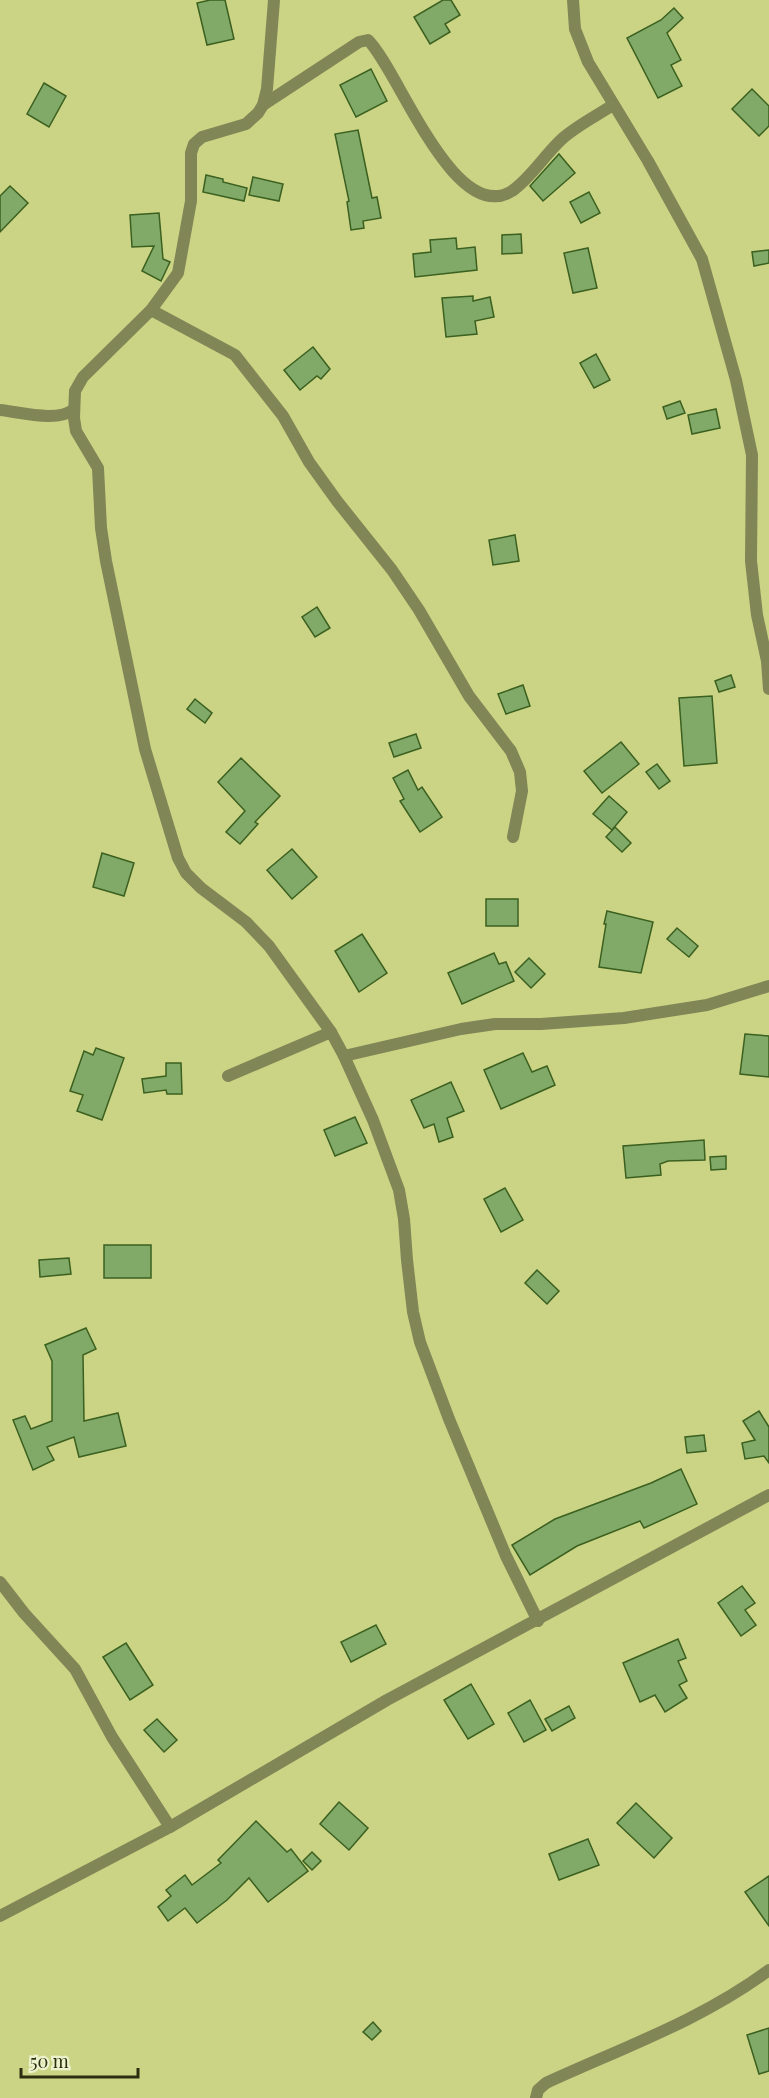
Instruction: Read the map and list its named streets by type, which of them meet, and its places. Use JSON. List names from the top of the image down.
{
  "scale_bar": "50 m"
}
